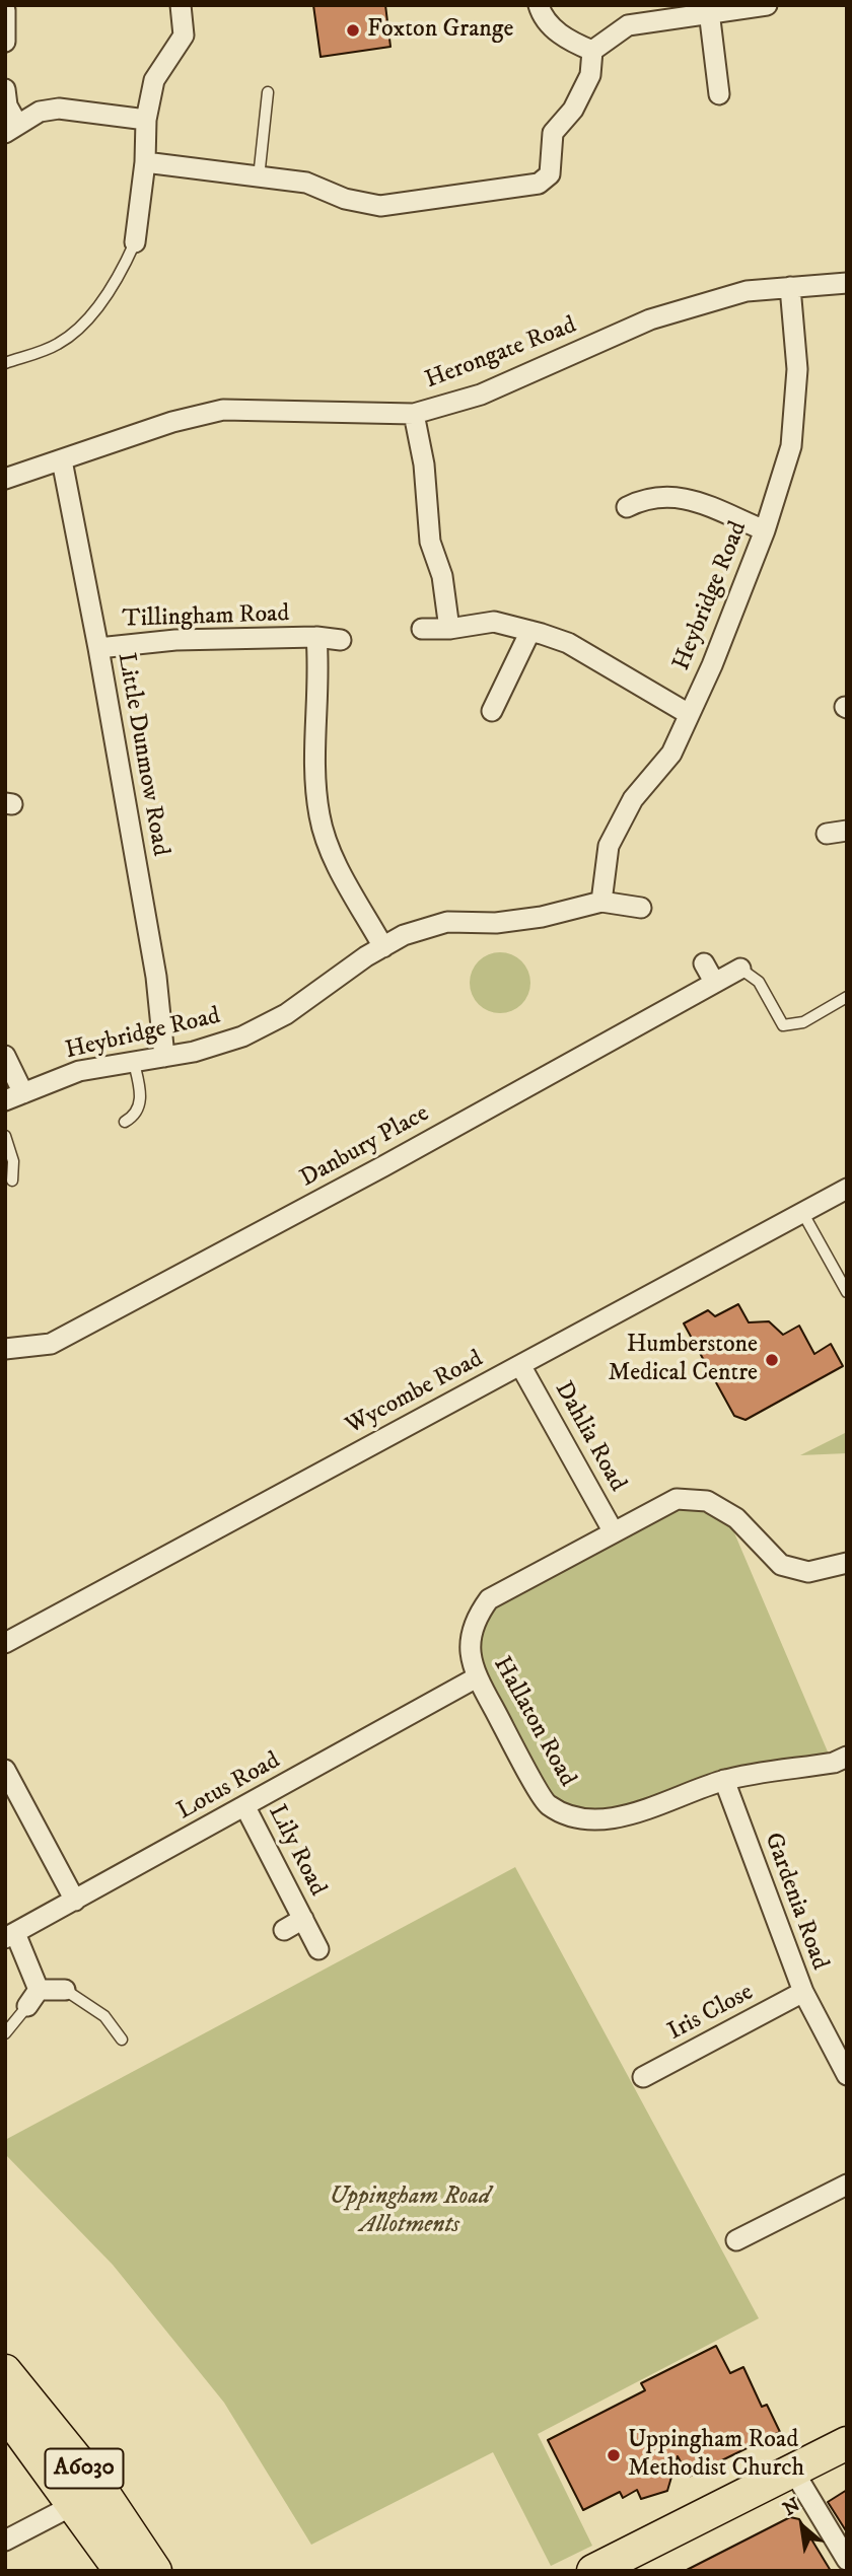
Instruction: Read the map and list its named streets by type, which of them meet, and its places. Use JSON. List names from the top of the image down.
{
  "streets": {
    "highway": ["A6030"],
    "street": [
      "Herongate Road",
      "Heybridge Road",
      "Tillingham Road",
      "Little Dunmow Road",
      "Danbury Place",
      "Wycombe Road",
      "Dahlia Road",
      "Hallaton Road",
      "Lotus Road",
      "Lily Road",
      "Gardenia Road",
      "Iris Close"
    ]
  },
  "crossings": [
    ["Herongate Road", "Heybridge Road"],
    ["Herongate Road", "Little Dunmow Road"],
    ["Heybridge Road", "Tillingham Road"],
    ["Heybridge Road", "Little Dunmow Road"],
    ["Tillingham Road", "Little Dunmow Road"],
    ["Wycombe Road", "Dahlia Road"],
    ["Dahlia Road", "Hallaton Road"],
    ["Hallaton Road", "Lotus Road"],
    ["Hallaton Road", "Gardenia Road"],
    ["Lotus Road", "Lily Road"],
    ["Gardenia Road", "Iris Close"]
  ],
  "parks": ["Uppingham Road Allotments"],
  "places": ["Foxton Grange", "Humberstone Medical Centre", "Uppingham Road Methodist Church"],
  "north": "top left"
}
